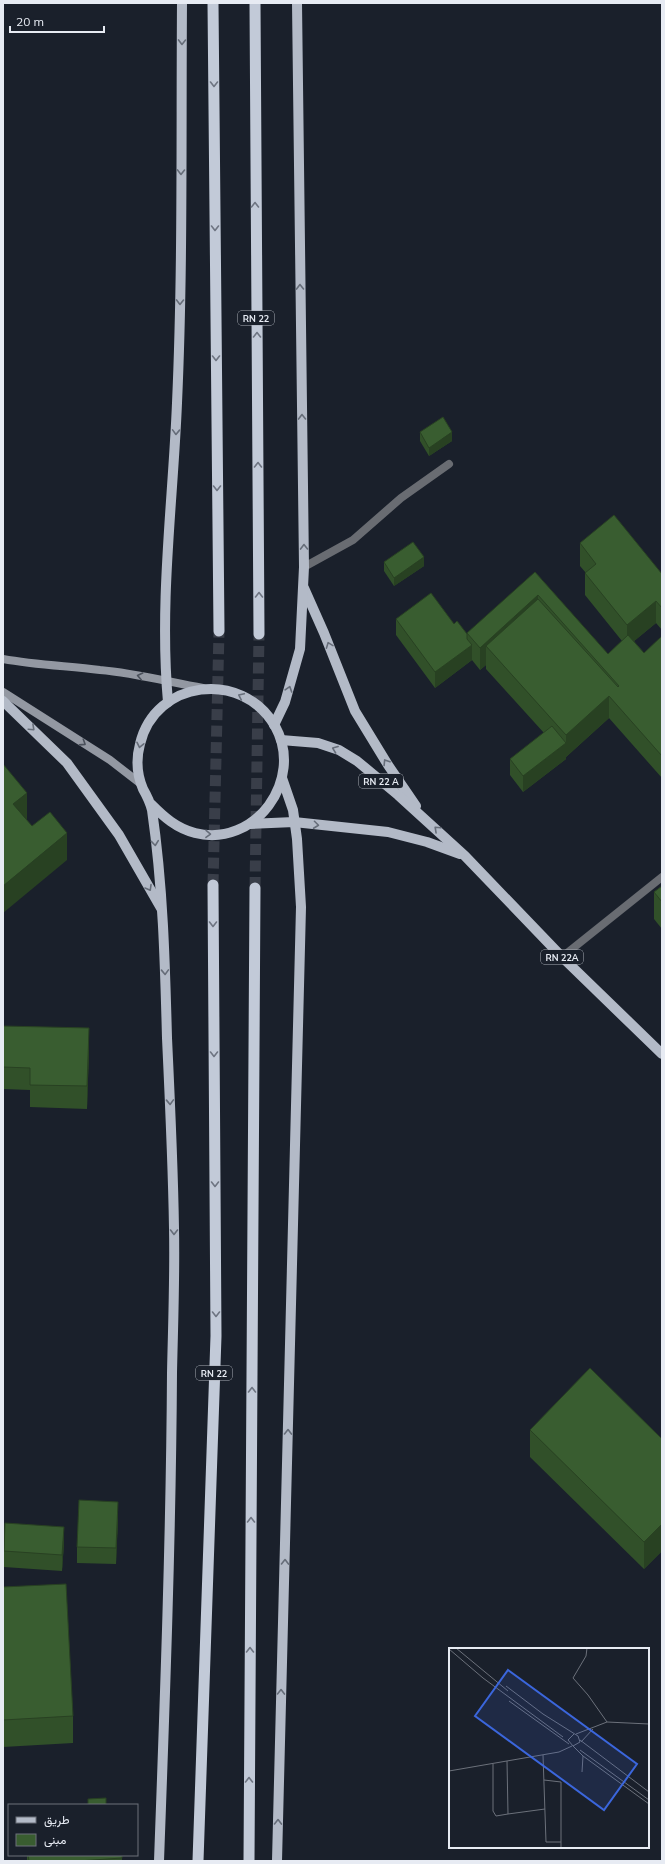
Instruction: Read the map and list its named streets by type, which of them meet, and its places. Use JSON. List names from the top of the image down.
{
  "streets": {
    "highway": ["RN 22"],
    "main road": ["RN 22 A", "RN 22A"]
  },
  "crossings": [
    ["RN 22 A", "RN 22A"]
  ],
  "legend": ["طريق", "مبنى"],
  "scale_bar": "20 m"
}
